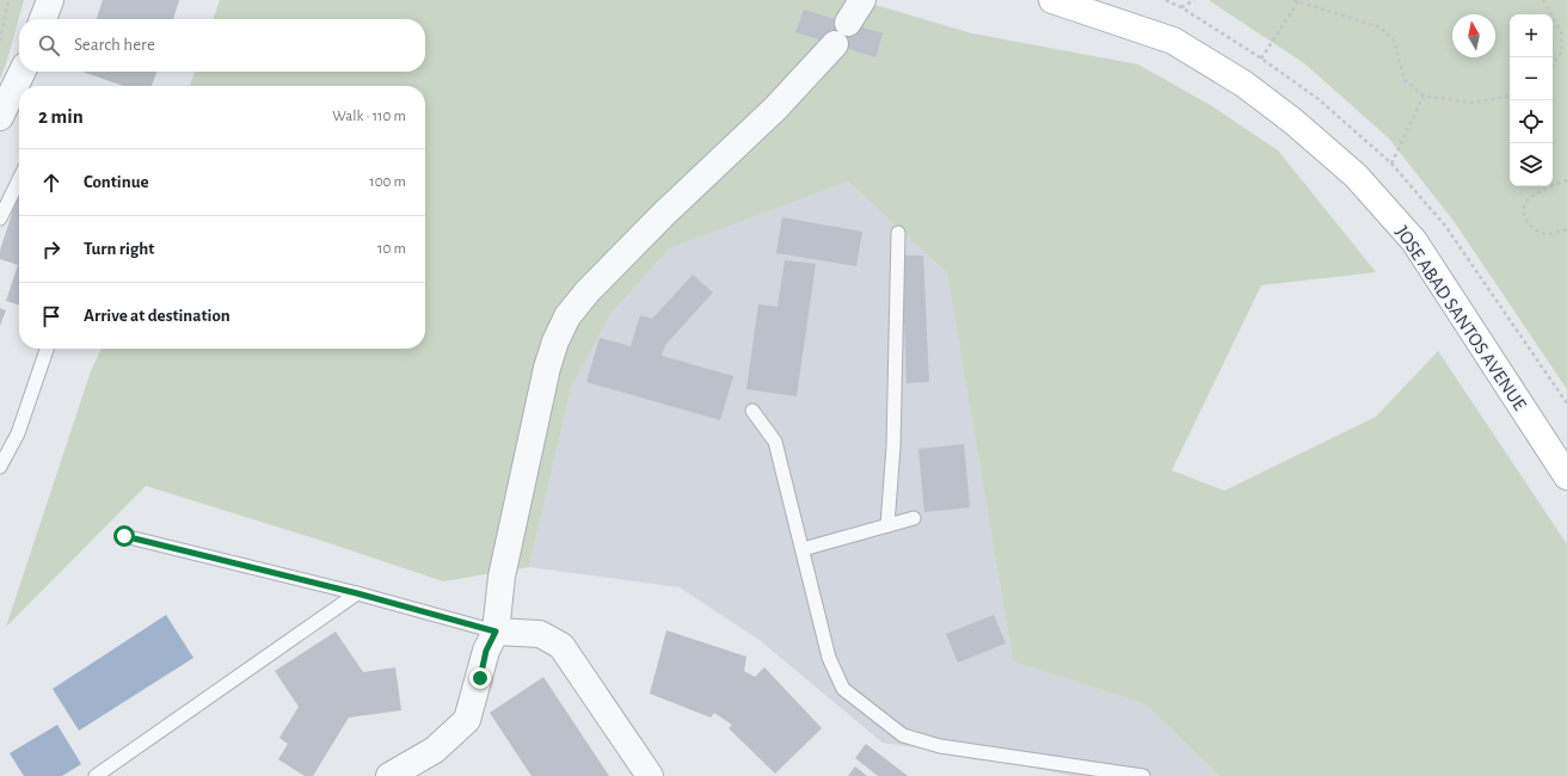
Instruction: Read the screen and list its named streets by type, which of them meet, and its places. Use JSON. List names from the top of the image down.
{
  "streets": {
    "main road": ["JOSE ABAD SANTOS AVENUE"]
  },
  "north": "top",
  "page": {
    "map_buttons": ["+", "−"],
    "search": "Search here",
    "heading": ["2 min", "Walk · 110 m"],
    "list": [
      ["Continue", "100 m"],
      ["Turn right", "10 m"],
      "Arrive at destination"
    ]
  }
}
